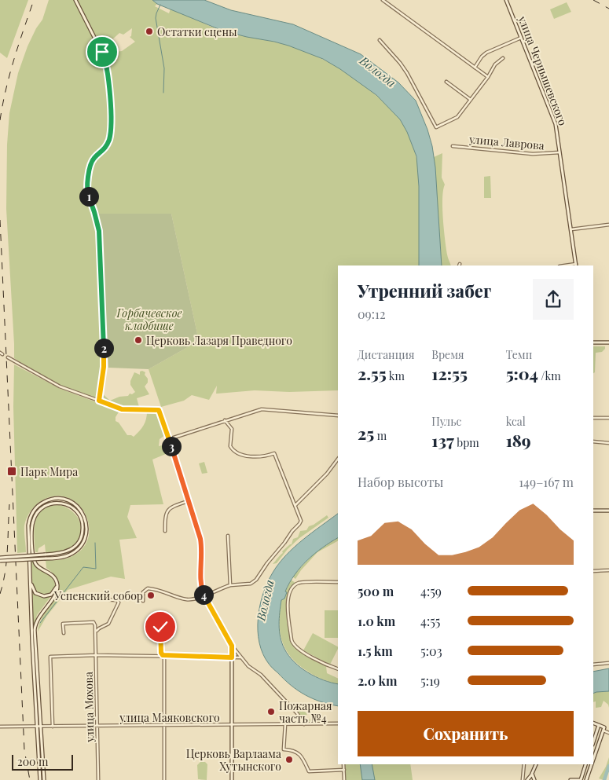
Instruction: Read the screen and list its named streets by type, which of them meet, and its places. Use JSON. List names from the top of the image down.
{
  "streets": {
    "main road": ["улица Чернышевского"],
    "street": ["улица Лаврова", "улица Мохова", "улица Маяковского"]
  },
  "crossings": [
    ["улица Чернышевского", "улица Лаврова"],
    ["улица Мохова", "улица Маяковского"]
  ],
  "water": ["Вологда"],
  "parks": ["Горбачевское кладбище"],
  "places": {
    "other": [
      "Остатки сцены",
      "Церковь Лазаря Праведного",
      "Успенский собор",
      "Пожарная часть №4",
      "Церковь Варлаама Хутынского"
    ],
    "transit": ["Парк Мира"]
  },
  "scale_bar": "200 m",
  "page": {
    "pins": [
      "1",
      "2",
      "3",
      "4"
    ],
    "heading": ["Утренний забег", "09:12"],
    "stats": [
      ["Дистанция", "2.55 km"],
      ["Время", "12:55"],
      ["Темп", "5:04 /km"],
      ["25 m"],
      ["Пульс", "137 bpm"],
      ["kcal", "189"]
    ],
    "chart": ["Набор высоты", "149–167 m"],
    "list": [
      {
        "name": "500 m",
        "note": "4:59"
      },
      {
        "name": "1.0 km",
        "note": "4:55"
      },
      {
        "name": "1.5 km",
        "note": "5:03"
      },
      {
        "name": "2.0 km",
        "note": "5:19"
      }
    ],
    "buttons": "Сохранить",
    "scale": "200 m"
  }
}
